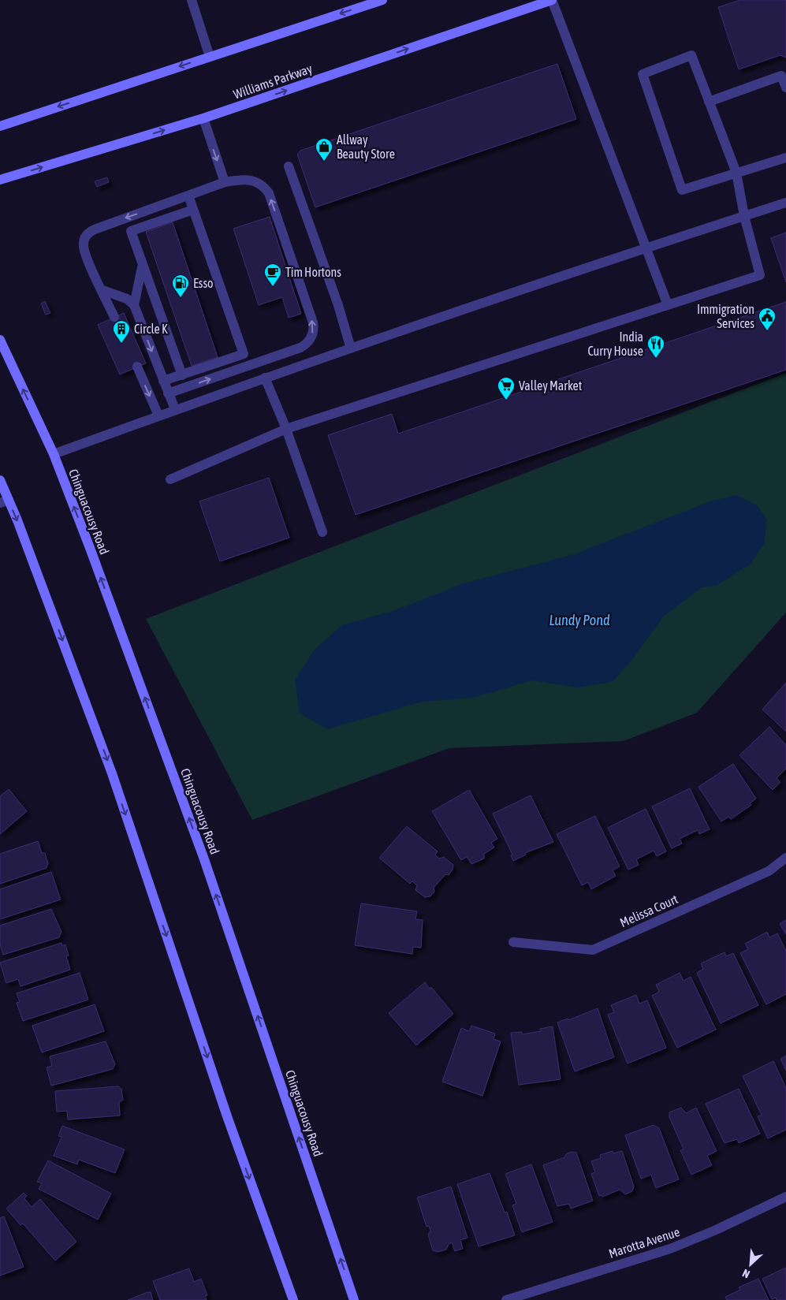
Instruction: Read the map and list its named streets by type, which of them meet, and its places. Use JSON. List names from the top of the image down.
{
  "streets": {
    "main road": ["Williams Parkway", "Chinguacousy Road"],
    "street": ["Melissa Court", "Marotta Avenue"]
  },
  "water": ["Lundy Pond"],
  "places": {
    "shop": ["Allway Beauty Store"],
    "cafe": ["Tim Hortons"],
    "fuel station": ["Esso"],
    "public building": ["Immigration Services"],
    "building": ["Circle K"],
    "restaurant": ["India Curry House"],
    "supermarket": ["Valley Market"]
  },
  "north": "bottom left"
}
